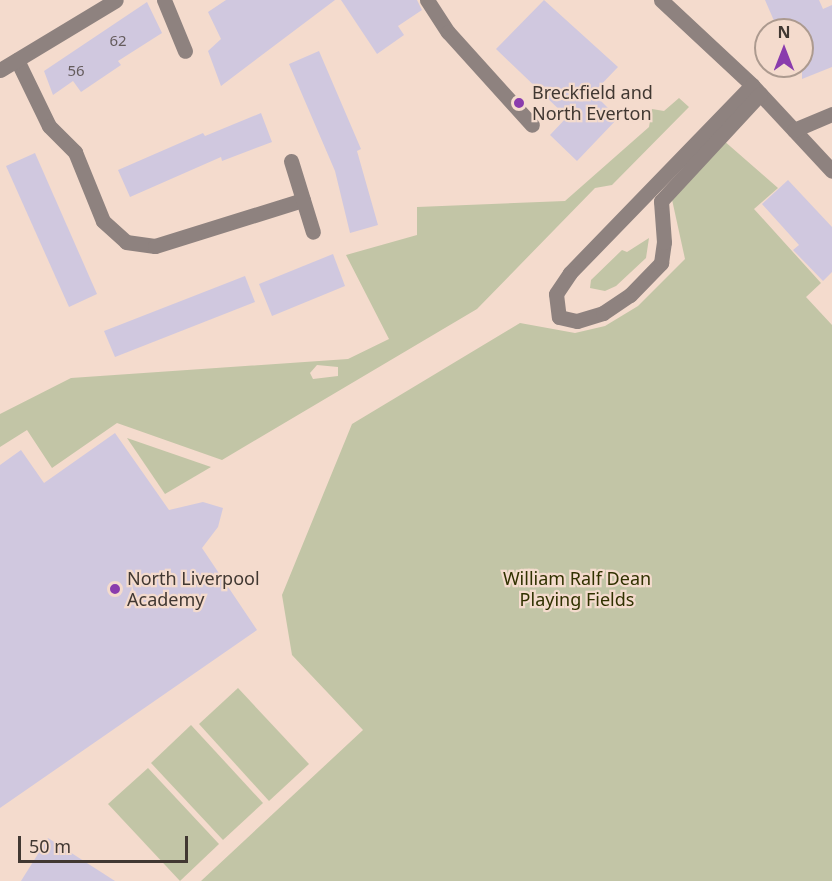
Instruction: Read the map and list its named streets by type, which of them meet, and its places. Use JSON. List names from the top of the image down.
{
  "parks": ["William Ralf Dean Playing Fields"],
  "places": ["Breckfield and North Everton", "North Liverpool Academy"],
  "house_numbers": ["62", "56"],
  "scale_bar": "50 m",
  "north": "top"
}
